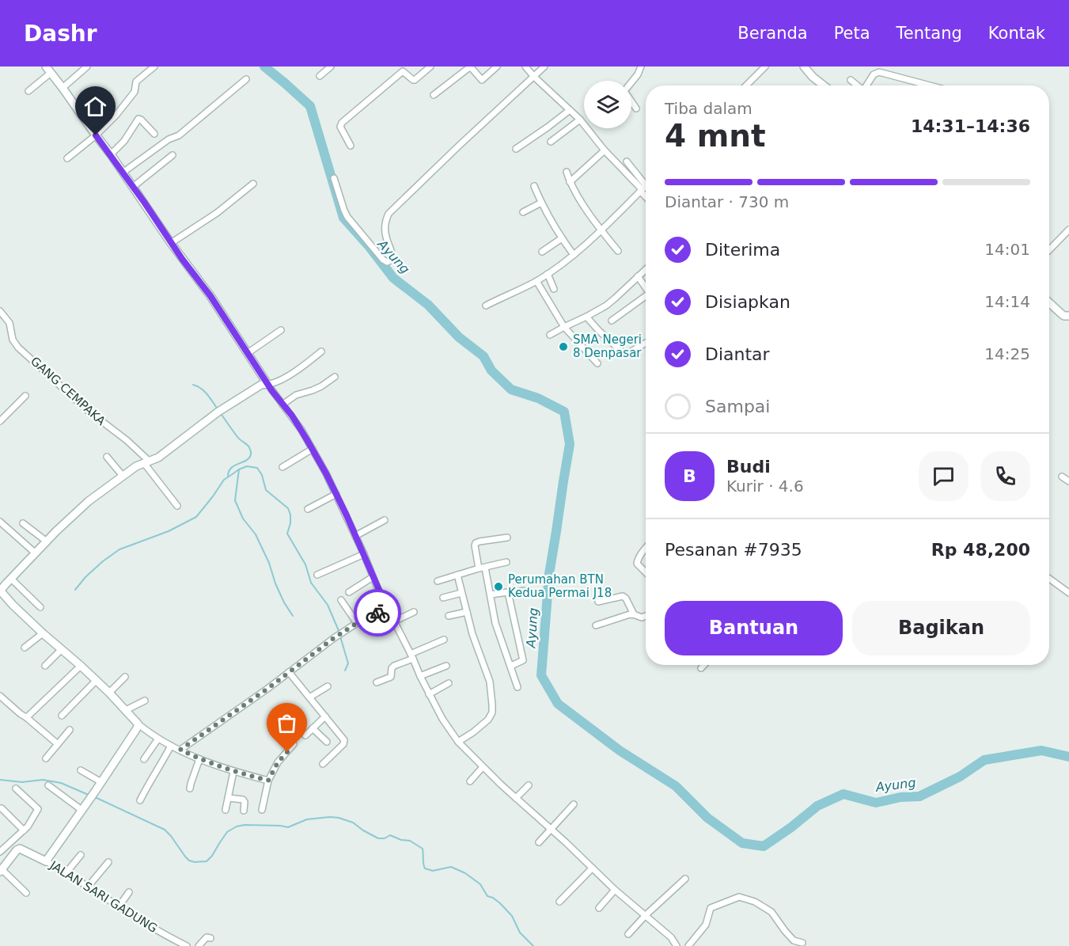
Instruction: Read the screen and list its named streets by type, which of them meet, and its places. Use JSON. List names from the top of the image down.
{
  "streets": {
    "street": ["GANG CEMPAKA", "JALAN SARI GADUNG"]
  },
  "water": ["Ayung"],
  "places": ["SMA Negeri 8 Denpasar", "Perumahan BTN Kedua Permai J18"],
  "page": {
    "header": "Dashr",
    "nav": [
      "Beranda",
      "Peta",
      "Tentang",
      "Kontak"
    ],
    "heading": ["4 mnt", "Tiba dalam", "14:31–14:36"],
    "panel": [
      "Budi",
      "Kurir · 4.6",
      "Pesanan #7935",
      "Rp 48,200"
    ],
    "bar": "Diantar · 730 m",
    "list": [
      ["Diterima", "14:01"],
      ["Disiapkan", "14:14"],
      ["Diantar", "14:25"],
      "Sampai"
    ],
    "round": "B",
    "buttons": ["Bantuan", "Bagikan"]
  }
}
